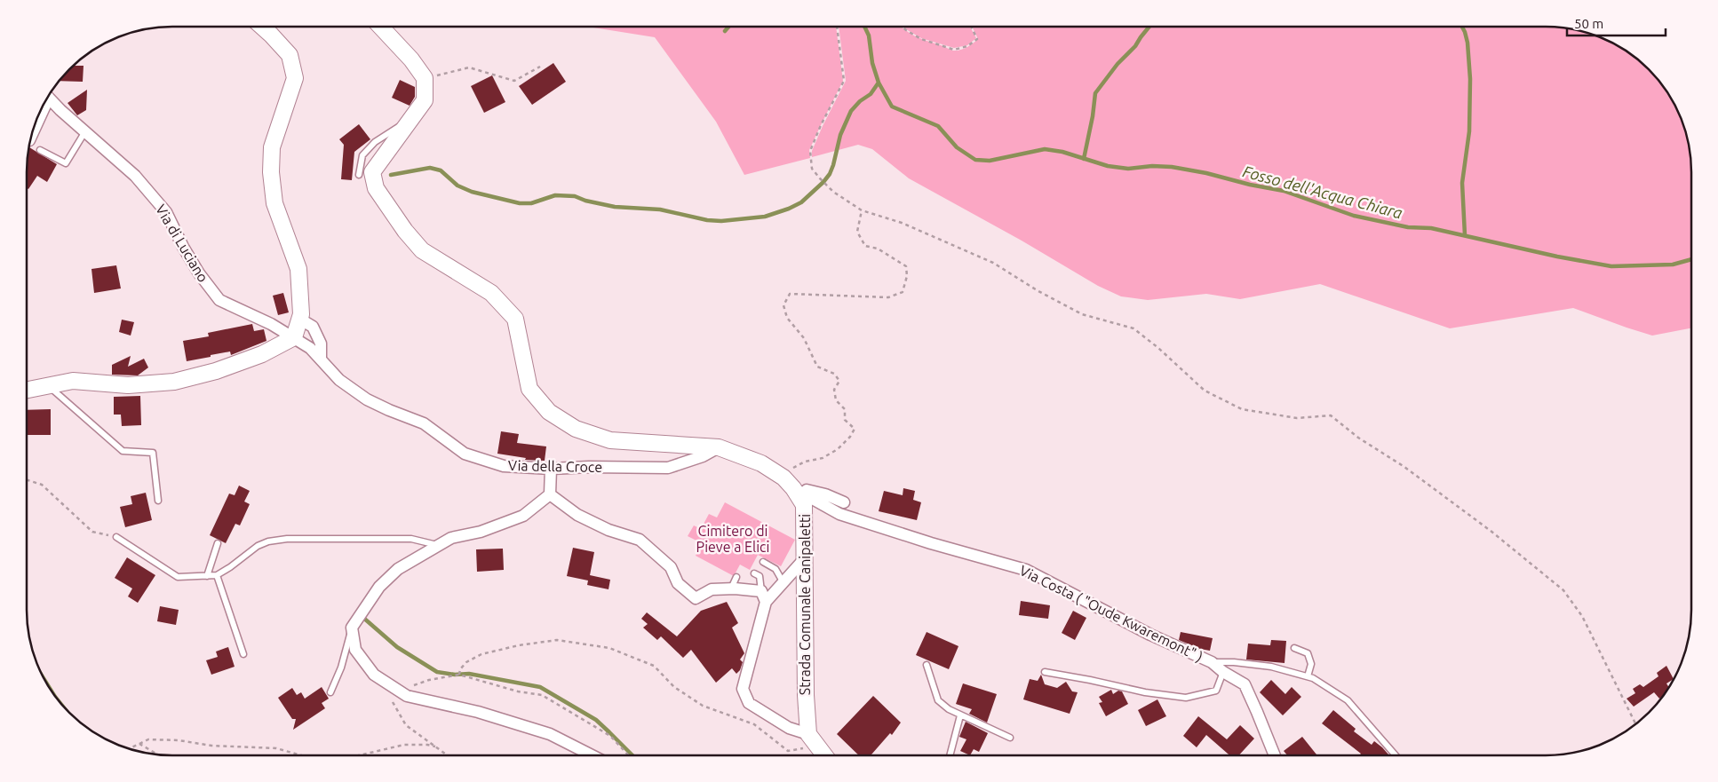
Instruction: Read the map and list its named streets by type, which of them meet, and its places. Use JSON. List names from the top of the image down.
{
  "streets": {
    "street": [
      "Via di Luciano",
      "Via della Croce",
      "Strada Comunale Canipaletti",
      "Via Costa ( \"Oude Kwaremont\" )"
    ]
  },
  "crossings": [
    ["Via di Luciano", "Via della Croce"],
    ["Via della Croce", "Strada Comunale Canipaletti"],
    ["Strada Comunale Canipaletti", "Via Costa ( \"Oude Kwaremont\" )"]
  ],
  "water": ["Fosso dell'Acqua Chiara"],
  "parks": ["Cimitero di Pieve a Elici"],
  "scale_bar": "50 m"
}
